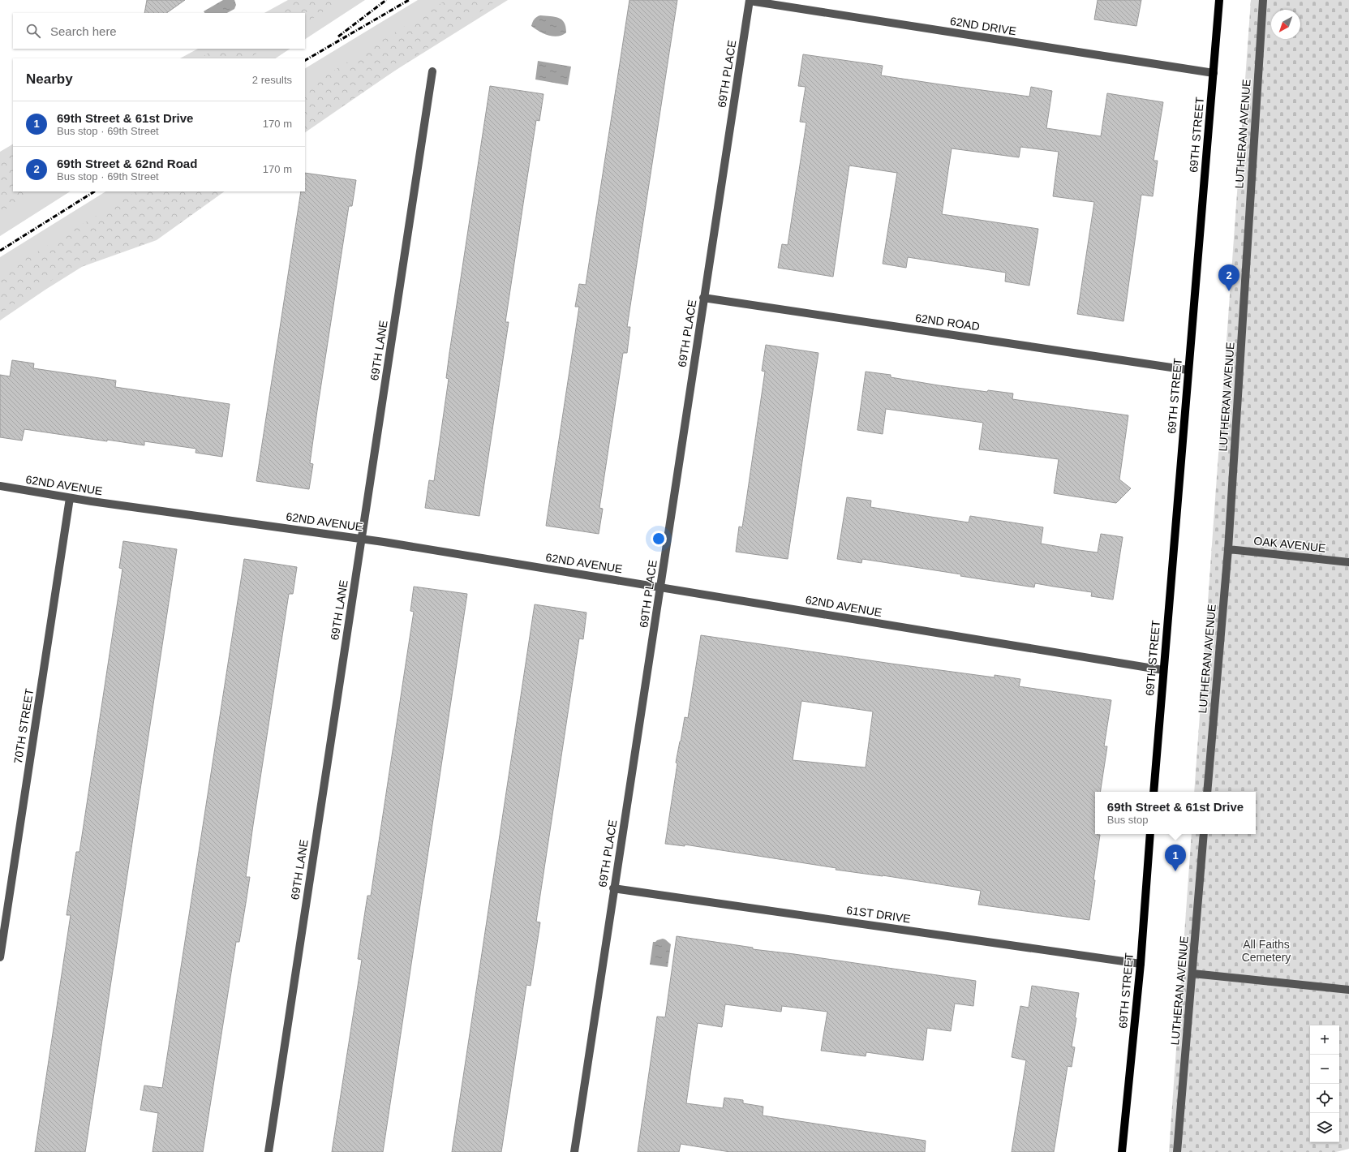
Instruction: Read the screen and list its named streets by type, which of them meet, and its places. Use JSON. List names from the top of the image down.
{
  "streets": {
    "main road": ["69TH STREET"],
    "street": [
      "62ND DRIVE",
      "69TH PLACE",
      "LUTHERAN AVENUE",
      "62ND ROAD",
      "69TH LANE",
      "62ND AVENUE",
      "OAK AVENUE",
      "70TH STREET",
      "61ST DRIVE"
    ]
  },
  "crossings": [
    ["62ND DRIVE", "69TH PLACE"],
    ["62ND DRIVE", "69TH STREET"],
    ["69TH PLACE", "62ND ROAD"],
    ["69TH PLACE", "62ND AVENUE"],
    ["69TH PLACE", "61ST DRIVE"],
    ["LUTHERAN AVENUE", "OAK AVENUE"],
    ["69TH STREET", "62ND ROAD"],
    ["69TH STREET", "62ND AVENUE"],
    ["69TH STREET", "61ST DRIVE"],
    ["69TH LANE", "62ND AVENUE"],
    ["62ND AVENUE", "70TH STREET"]
  ],
  "parks": ["All Faiths Cemetery"],
  "north": "bottom left",
  "page": {
    "search": "Search here",
    "heading": ["Nearby", "2 results"],
    "list": [
      {
        "mark": "1",
        "name": "69th Street & 61st Drive",
        "note": "Bus stop · 69th Street",
        "value": "170 m"
      },
      {
        "mark": "2",
        "name": "69th Street & 62nd Road",
        "note": "Bus stop · 69th Street",
        "value": "170 m"
      }
    ],
    "pins": ["2", "1"],
    "popup": ["69th Street & 61st Drive", "Bus stop"],
    "map_buttons": ["+", "−"]
  }
}
